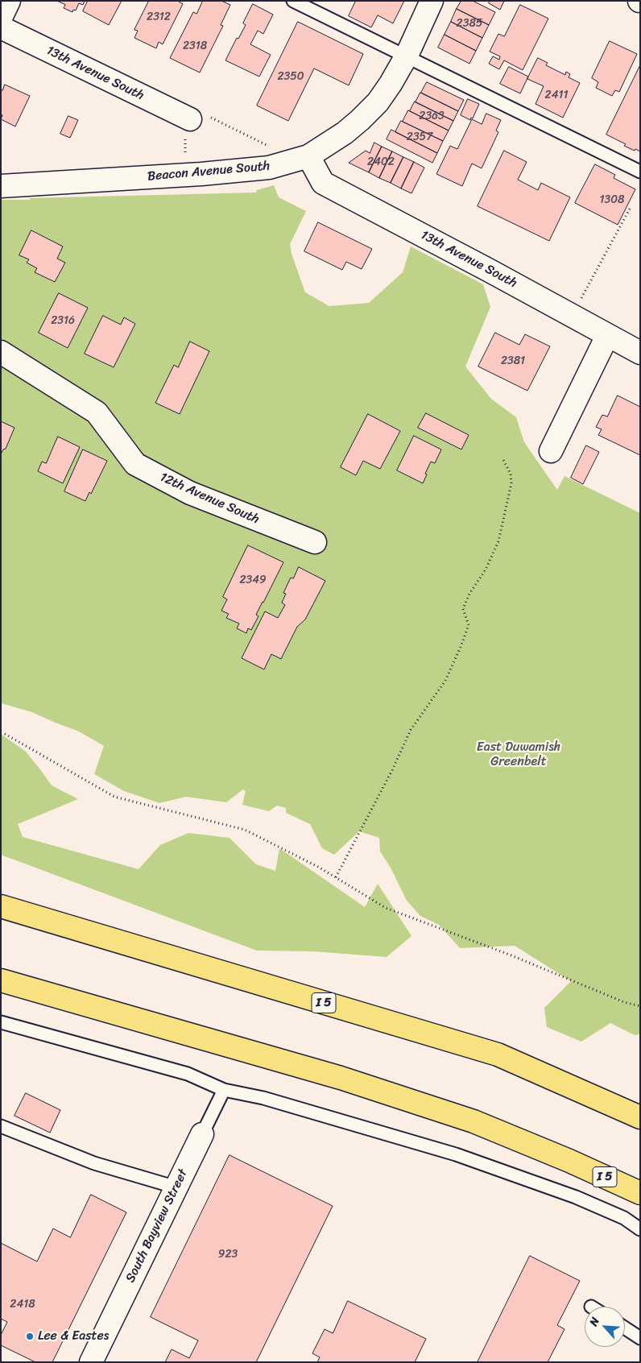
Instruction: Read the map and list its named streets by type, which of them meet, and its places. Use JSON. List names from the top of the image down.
{
  "streets": {
    "highway": ["I 5"],
    "street": [
      "13th Avenue South",
      "Beacon Avenue South",
      "12th Avenue South",
      "South Bayview Street"
    ]
  },
  "crossings": [
    ["13th Avenue South", "Beacon Avenue South"]
  ],
  "parks": ["East Duwamish Greenbelt"],
  "places": ["Lee & Eastes"],
  "house_numbers": [
    "2312",
    "2385",
    "2318",
    "2350",
    "2411",
    "2363",
    "2357",
    "2402",
    "1308",
    "2316",
    "2381",
    "2349",
    "923",
    "2418"
  ],
  "north": "top left"
}
